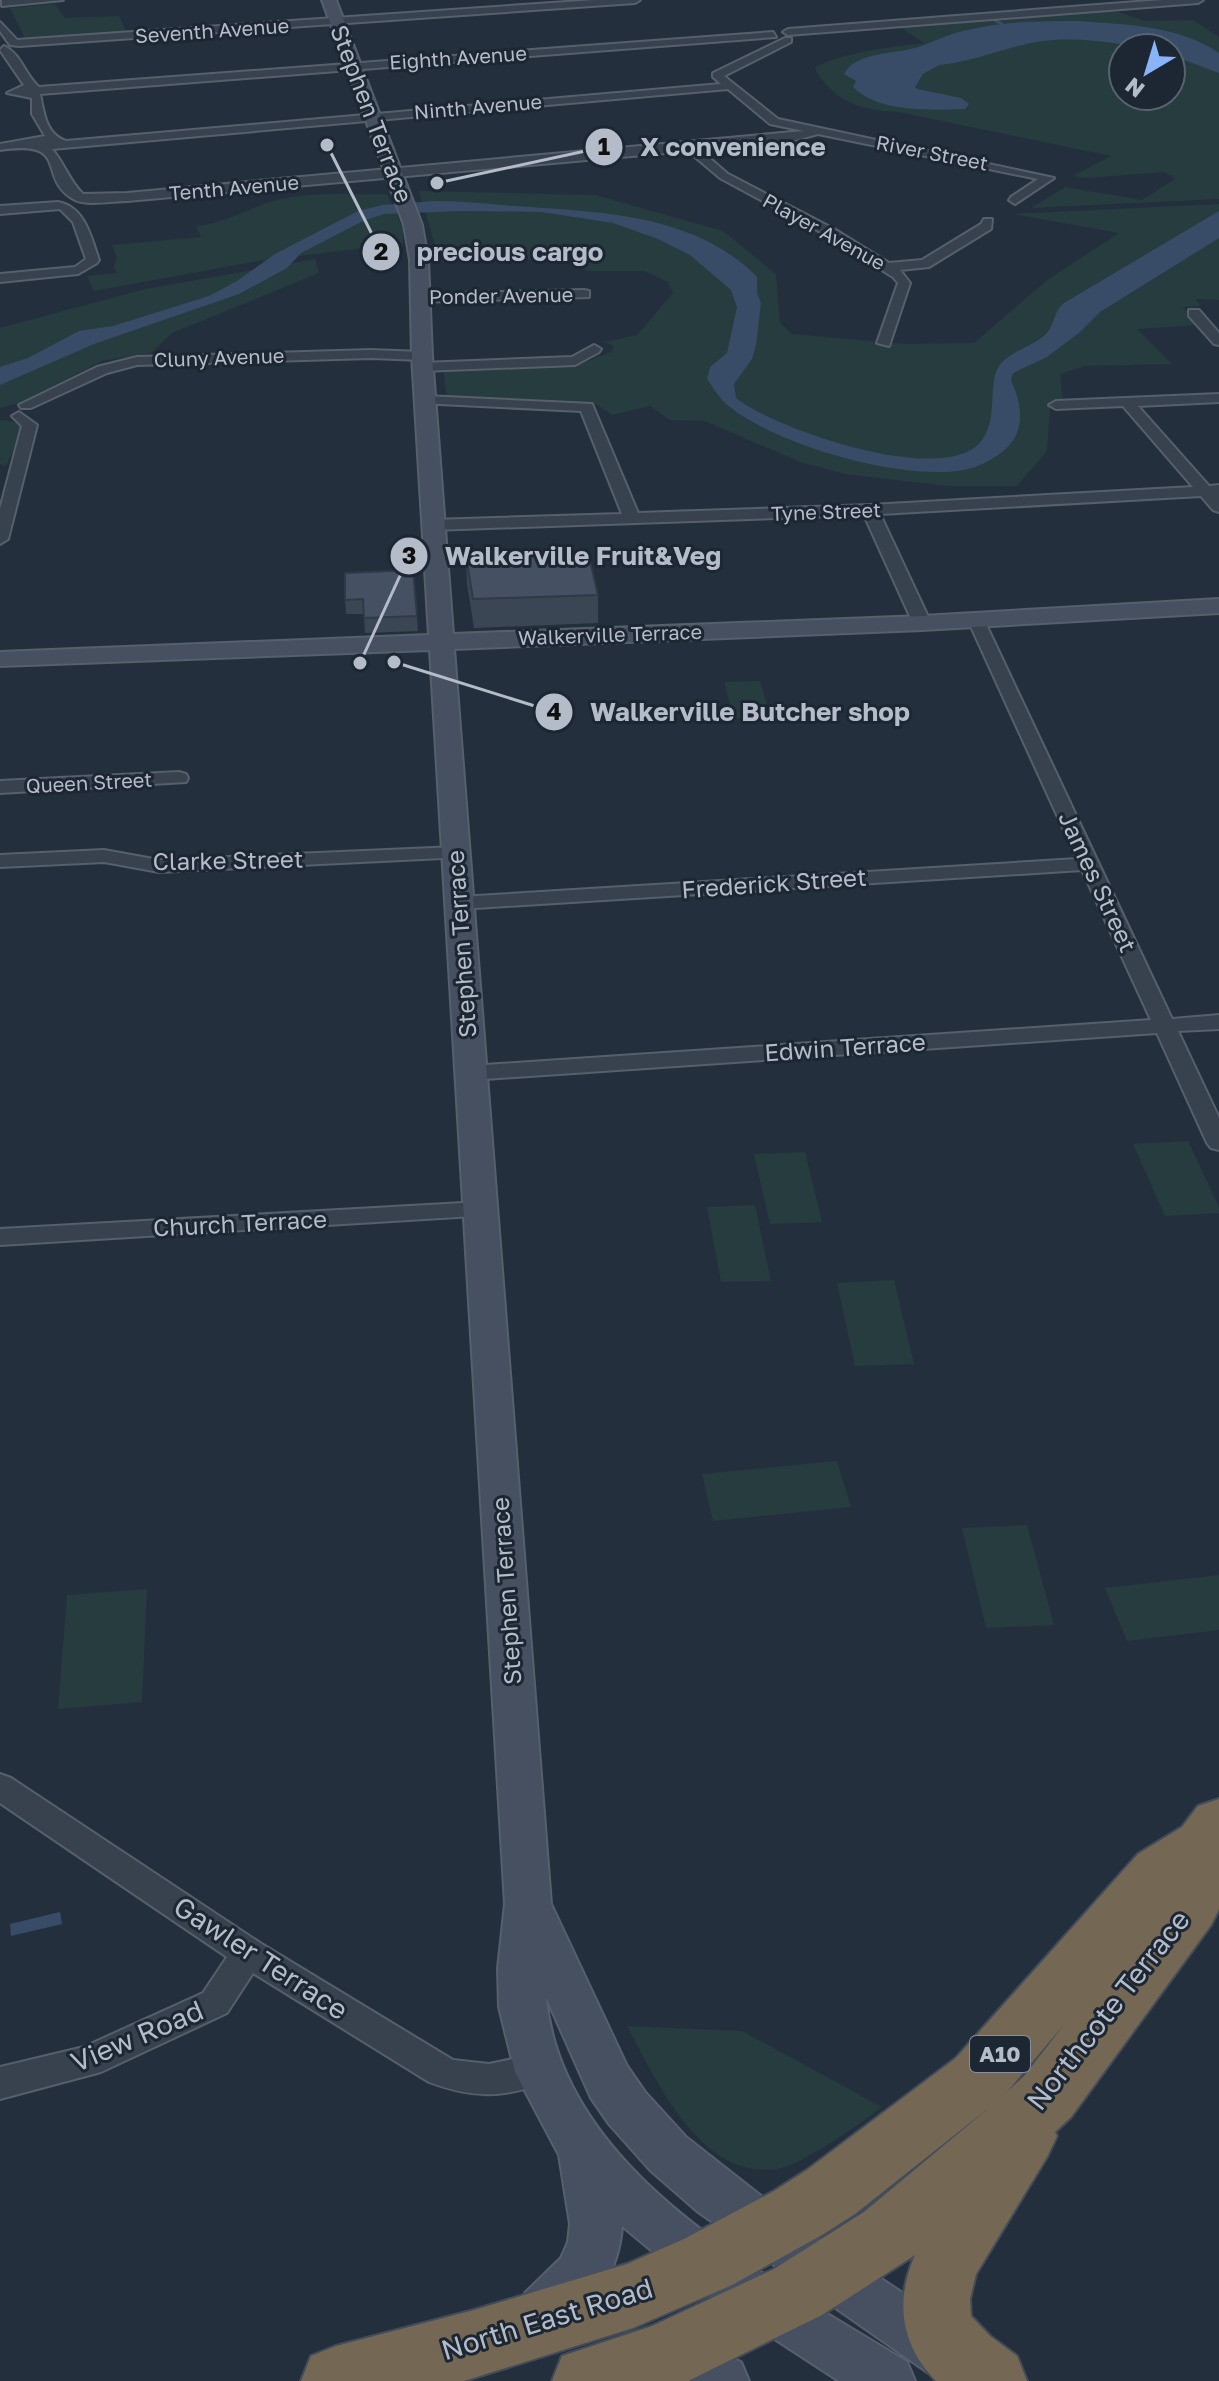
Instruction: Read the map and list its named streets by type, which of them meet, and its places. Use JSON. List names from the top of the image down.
{
  "streets": {
    "highway": ["Northcote Terrace", "A10", "North East Road"],
    "main road": ["Stephen Terrace", "Walkerville Terrace"],
    "street": [
      "Seventh Avenue",
      "Eighth Avenue",
      "Ninth Avenue",
      "River Street",
      "Tenth Avenue",
      "Player Avenue",
      "Ponder Avenue",
      "Cluny Avenue",
      "Tyne Street",
      "Queen Street",
      "Clarke Street",
      "James Street",
      "Frederick Street",
      "Edwin Terrace",
      "Church Terrace",
      "Gawler Terrace",
      "View Road"
    ]
  },
  "crossings": [
    ["Seventh Avenue", "Stephen Terrace"],
    ["Eighth Avenue", "Stephen Terrace"],
    ["Ninth Avenue", "Stephen Terrace"],
    ["Ninth Avenue", "River Street"],
    ["Stephen Terrace", "Tenth Avenue"],
    ["Stephen Terrace", "Ponder Avenue"],
    ["Stephen Terrace", "Cluny Avenue"],
    ["Stephen Terrace", "Tyne Street"],
    ["Stephen Terrace", "Walkerville Terrace"],
    ["Stephen Terrace", "Clarke Street"],
    ["Stephen Terrace", "Frederick Street"],
    ["Stephen Terrace", "Edwin Terrace"],
    ["Stephen Terrace", "Church Terrace"],
    ["Stephen Terrace", "Gawler Terrace"],
    ["Stephen Terrace", "Northcote Terrace"],
    ["Stephen Terrace", "A10"],
    ["Stephen Terrace", "North East Road"],
    ["River Street", "Tenth Avenue"],
    ["Tenth Avenue", "Player Avenue"],
    ["Walkerville Terrace", "James Street"],
    ["James Street", "Frederick Street"],
    ["James Street", "Edwin Terrace"],
    ["Gawler Terrace", "View Road"],
    ["Northcote Terrace", "A10"],
    ["A10", "North East Road"]
  ],
  "places": [
    "precious cargo",
    "X convenience",
    "Walkerville Butcher shop",
    "Walkerville Fruit&Veg"
  ],
  "north": "bottom left"
}
